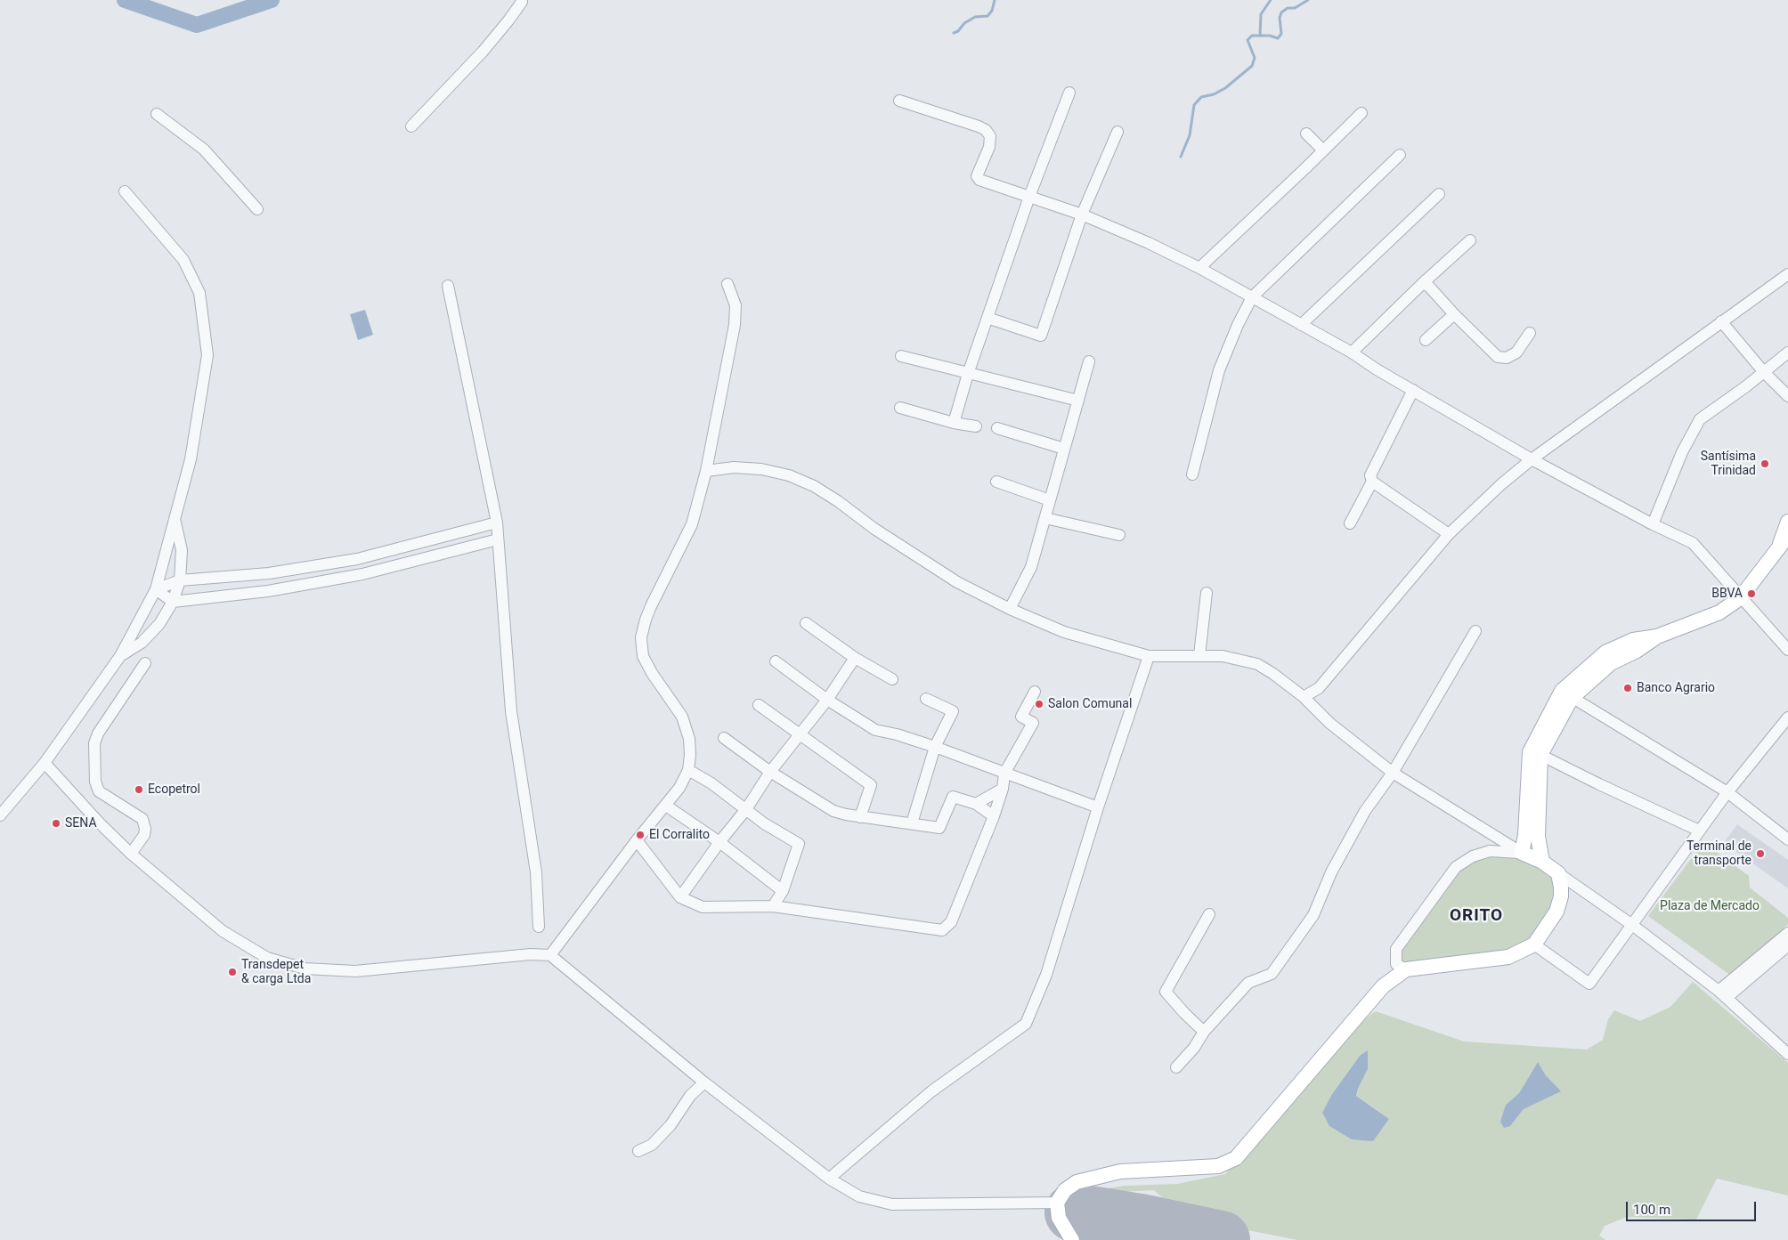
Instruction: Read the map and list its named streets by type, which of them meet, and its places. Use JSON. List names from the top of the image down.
{
  "districts": ["ORITO"],
  "parks": ["Plaza de Mercado"],
  "places": [
    "Santísima Trinidad",
    "BBVA",
    "Banco Agrario",
    "Salon Comunal",
    "Ecopetrol",
    "SENA",
    "El Corralito",
    "Terminal de transporte",
    "Transdepet & carga Ltda"
  ],
  "scale_bar": "100 m"
}
